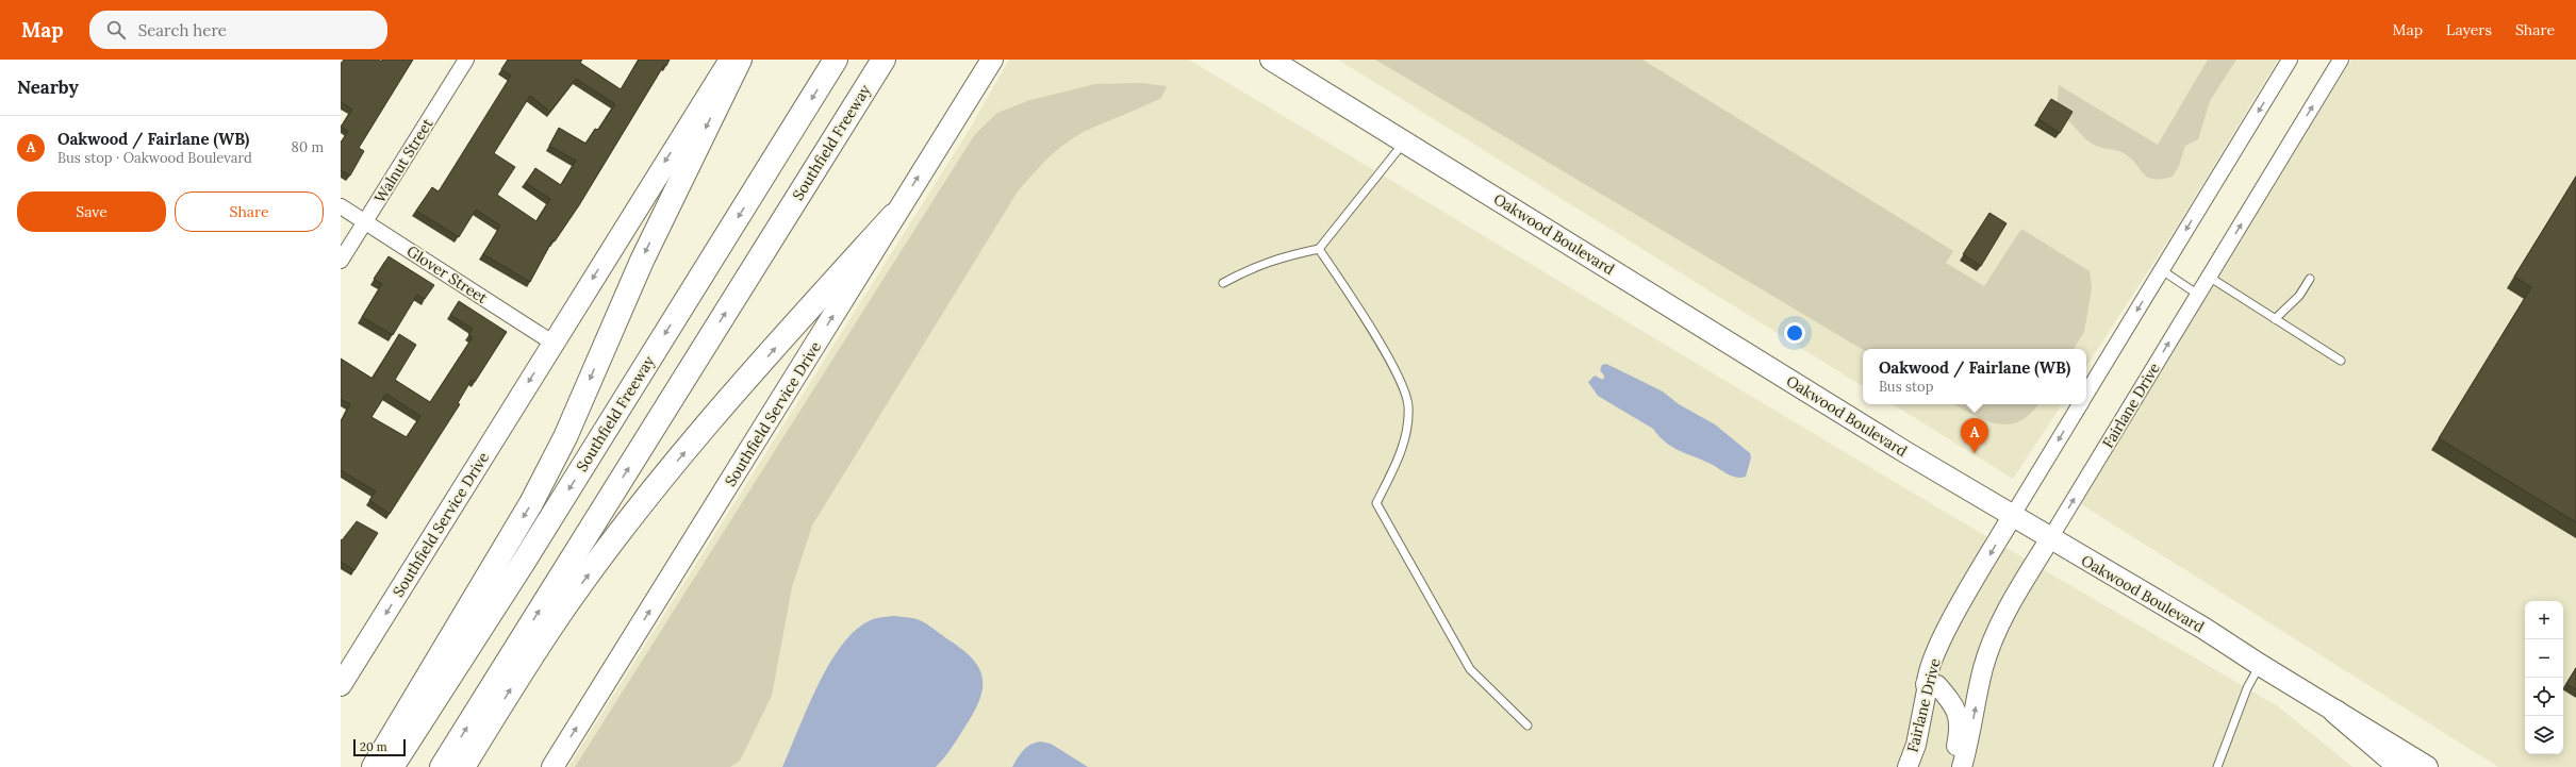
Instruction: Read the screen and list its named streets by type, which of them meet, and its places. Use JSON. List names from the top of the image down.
{
  "streets": {
    "highway": ["Southfield Freeway"],
    "main road": ["Oakwood Boulevard", "Southfield Service Drive"],
    "street": ["Walnut Street", "Glover Street", "Fairlane Drive"]
  },
  "crossings": [
    ["Walnut Street", "Glover Street"],
    ["Oakwood Boulevard", "Fairlane Drive"],
    ["Glover Street", "Southfield Service Drive"]
  ],
  "scale_bar": "20 m",
  "page": {
    "header": "Map",
    "search": "Search here",
    "nav": ["Map", "Layers", "Share"],
    "heading": "Nearby",
    "list": [
      {
        "mark": "A",
        "name": "Oakwood / Fairlane (WB)",
        "note": "Bus stop · Oakwood Boulevard",
        "value": "80 m"
      }
    ],
    "buttons": ["Save", "Share"],
    "popup": ["Oakwood / Fairlane (WB)", "Bus stop"],
    "pins": "A",
    "map_buttons": ["+", "−"],
    "scale": "20 m"
  }
}
